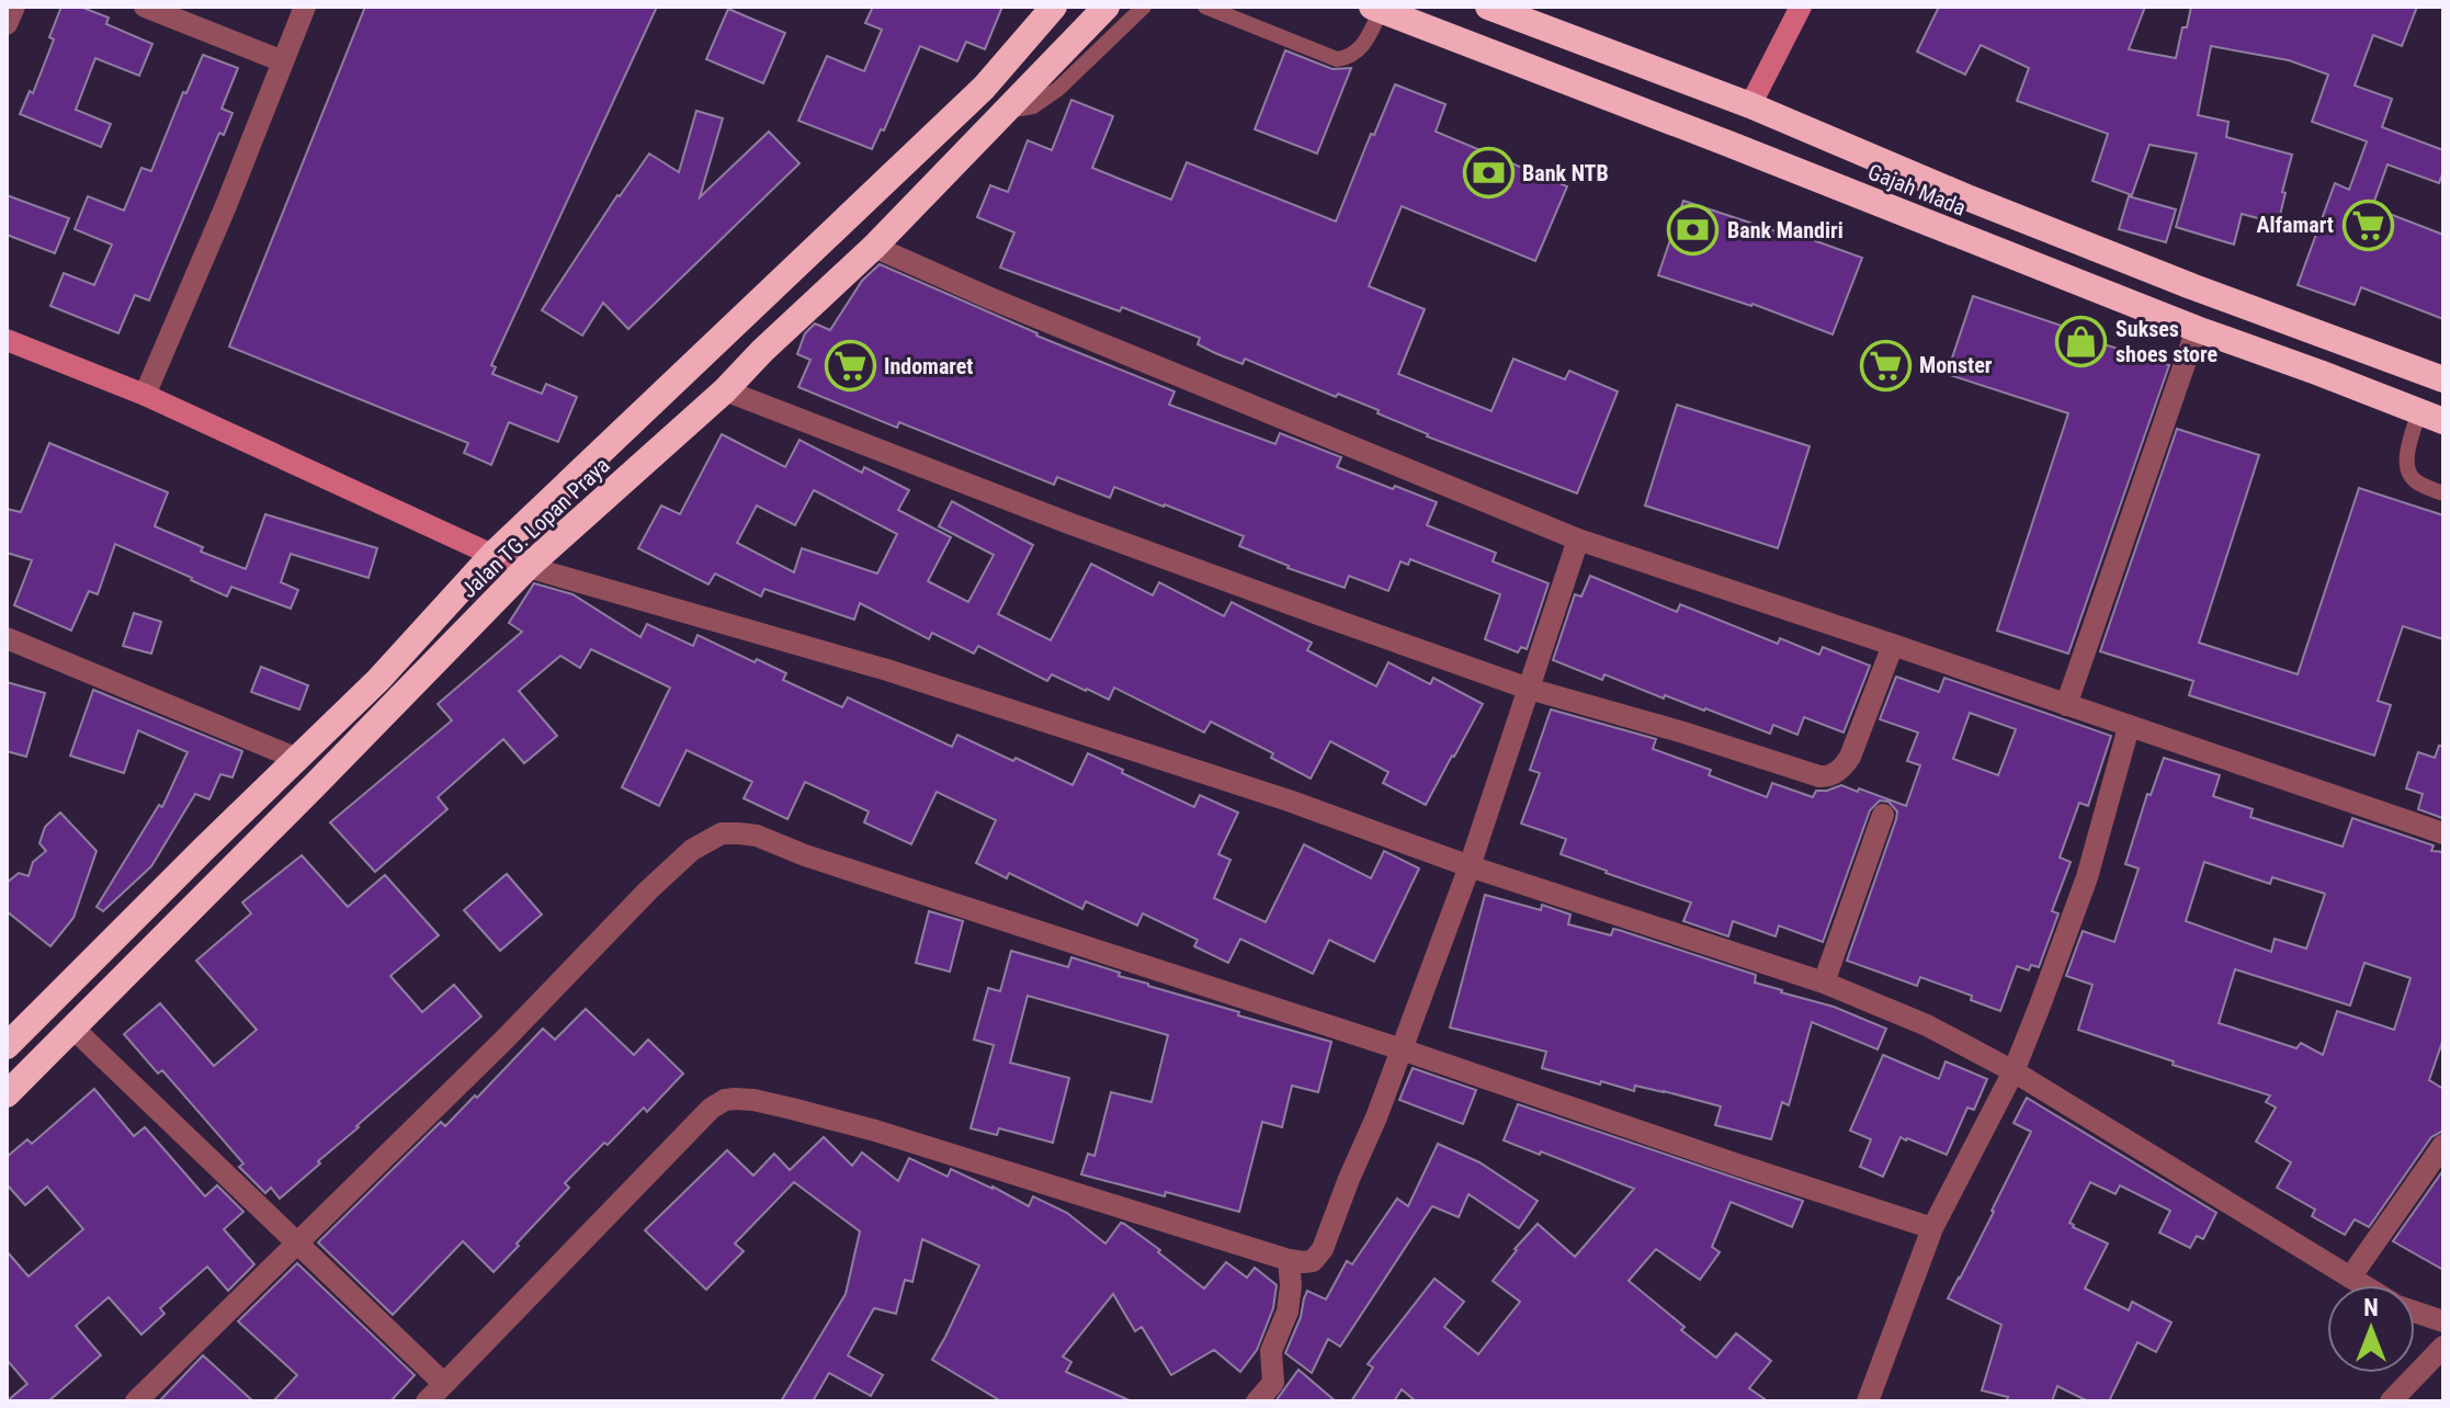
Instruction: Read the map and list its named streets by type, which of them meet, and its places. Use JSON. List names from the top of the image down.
{
  "streets": {
    "highway": ["Gajah Mada", "Jalan TG. Lopan Praya"]
  },
  "places": {
    "bank": ["Bank NTB", "Bank Mandiri"],
    "supermarket": ["Alfamart", "Monster", "Indomaret"],
    "shop": ["Sukses shoes store"]
  },
  "north": "top"
}
